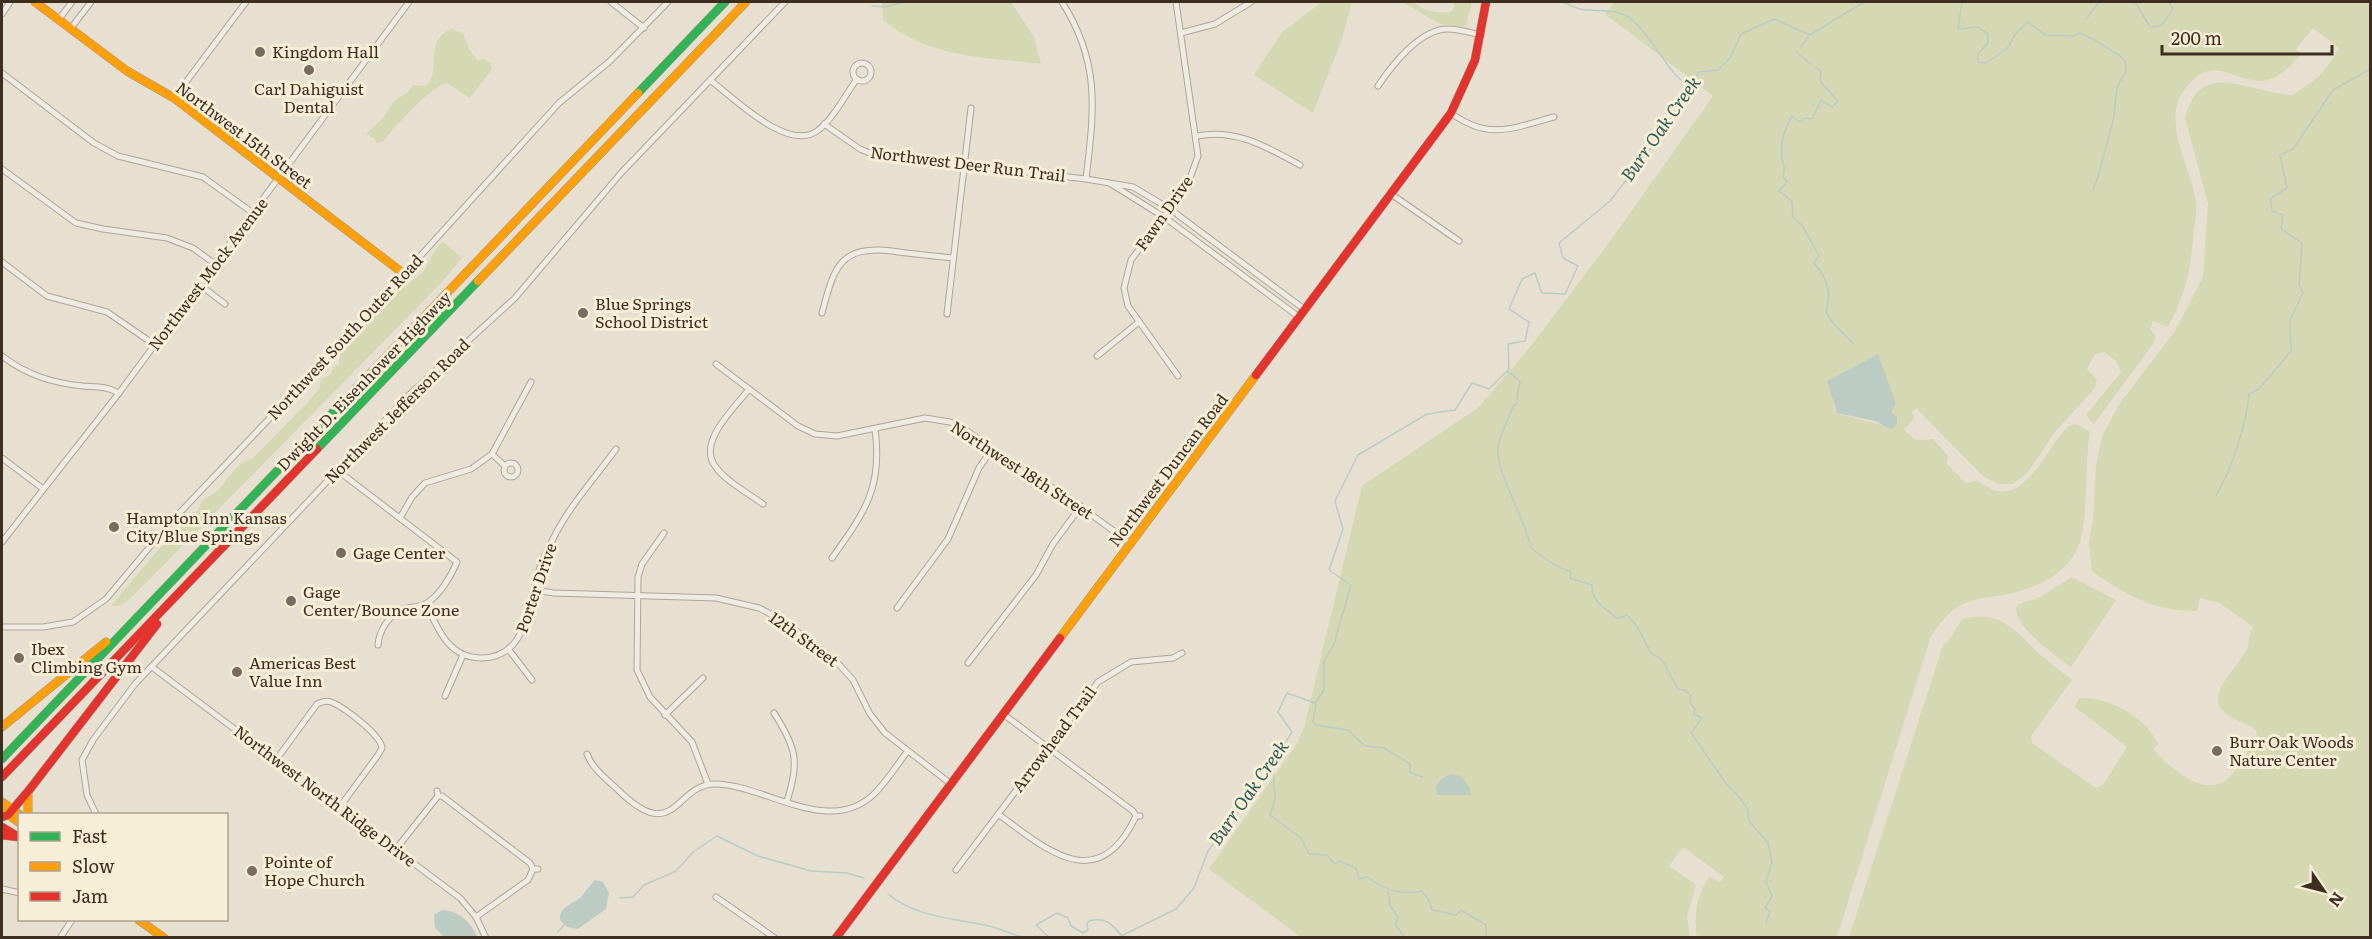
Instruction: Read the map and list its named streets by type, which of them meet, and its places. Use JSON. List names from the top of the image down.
{
  "streets": {
    "main road": ["Northwest 15th Street", "Dwight D. Eisenhower Highway", "Northwest Duncan Road"],
    "street": [
      "Northwest Deer Run Trail",
      "Fawn Drive",
      "Northwest Mock Avenue",
      "Northwest South Outer Road",
      "Northwest Jefferson Road",
      "Northwest 18th Street",
      "Porter Drive",
      "12th Street",
      "Arrowhead Trail",
      "Northwest North Ridge Drive"
    ]
  },
  "crossings": [
    ["Northwest 15th Street", "Northwest Mock Avenue"],
    ["Northwest 15th Street", "Northwest South Outer Road"],
    ["Northwest Deer Run Trail", "Fawn Drive"],
    ["Northwest Deer Run Trail", "Northwest Duncan Road"],
    ["Northwest Jefferson Road", "Northwest North Ridge Drive"],
    ["Northwest 18th Street", "Northwest Duncan Road"],
    ["Northwest Duncan Road", "12th Street"],
    ["Porter Drive", "12th Street"]
  ],
  "water": ["Burr Oak Creek"],
  "places": [
    "Kingdom Hall",
    "Carl Dahiguist Dental",
    "Blue Springs School District",
    "Hampton Inn Kansas City/Blue Springs",
    "Gage Center",
    "Gage Center/Bounce Zone",
    "Ibex Climbing Gym",
    "Americas Best Value Inn",
    "Burr Oak Woods Nature Center",
    "Pointe of Hope Church"
  ],
  "legend": ["Fast", "Slow", "Jam"],
  "scale_bar": "200 m",
  "north": "bottom right"
}
